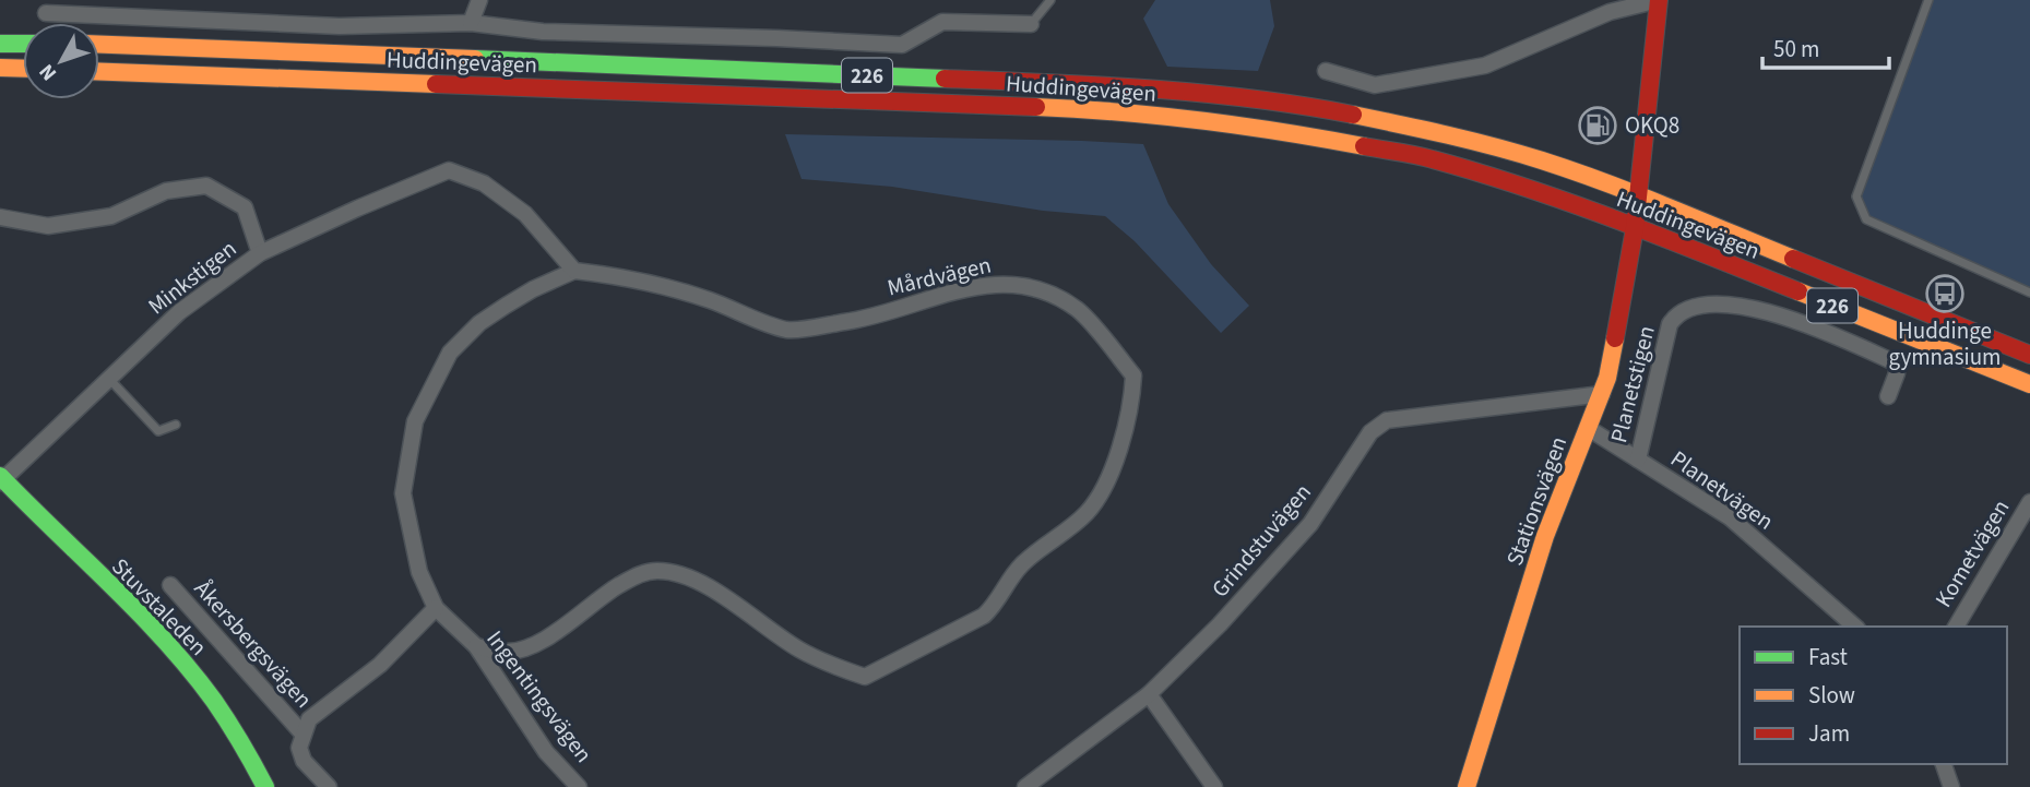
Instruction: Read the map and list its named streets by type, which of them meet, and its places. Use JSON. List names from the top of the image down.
{
  "streets": {
    "main road": [
      "Huddingevägen",
      "226",
      "Stationsvägen",
      "Stuvstaleden"
    ],
    "street": [
      "Mårdvägen",
      "Minkstigen",
      "Planetstigen",
      "Planetvägen",
      "Grindstuvägen",
      "Kometvägen",
      "Åkersbergsvägen",
      "Ingentingsvägen"
    ]
  },
  "crossings": [
    ["Huddingevägen", "Stationsvägen"],
    ["Mårdvägen", "Minkstigen"],
    ["Mårdvägen", "Ingentingsvägen"],
    ["Minkstigen", "Stuvstaleden"],
    ["Minkstigen", "Ingentingsvägen"],
    ["Planetstigen", "Planetvägen"],
    ["Planetvägen", "Stationsvägen"],
    ["Stationsvägen", "Grindstuvägen"],
    ["Åkersbergsvägen", "Ingentingsvägen"]
  ],
  "places": {
    "fuel station": ["OKQ8"],
    "bus stop": ["Huddinge gymnasium"]
  },
  "legend": ["Fast", "Slow", "Jam"],
  "scale_bar": "50 m",
  "north": "bottom left"
}
